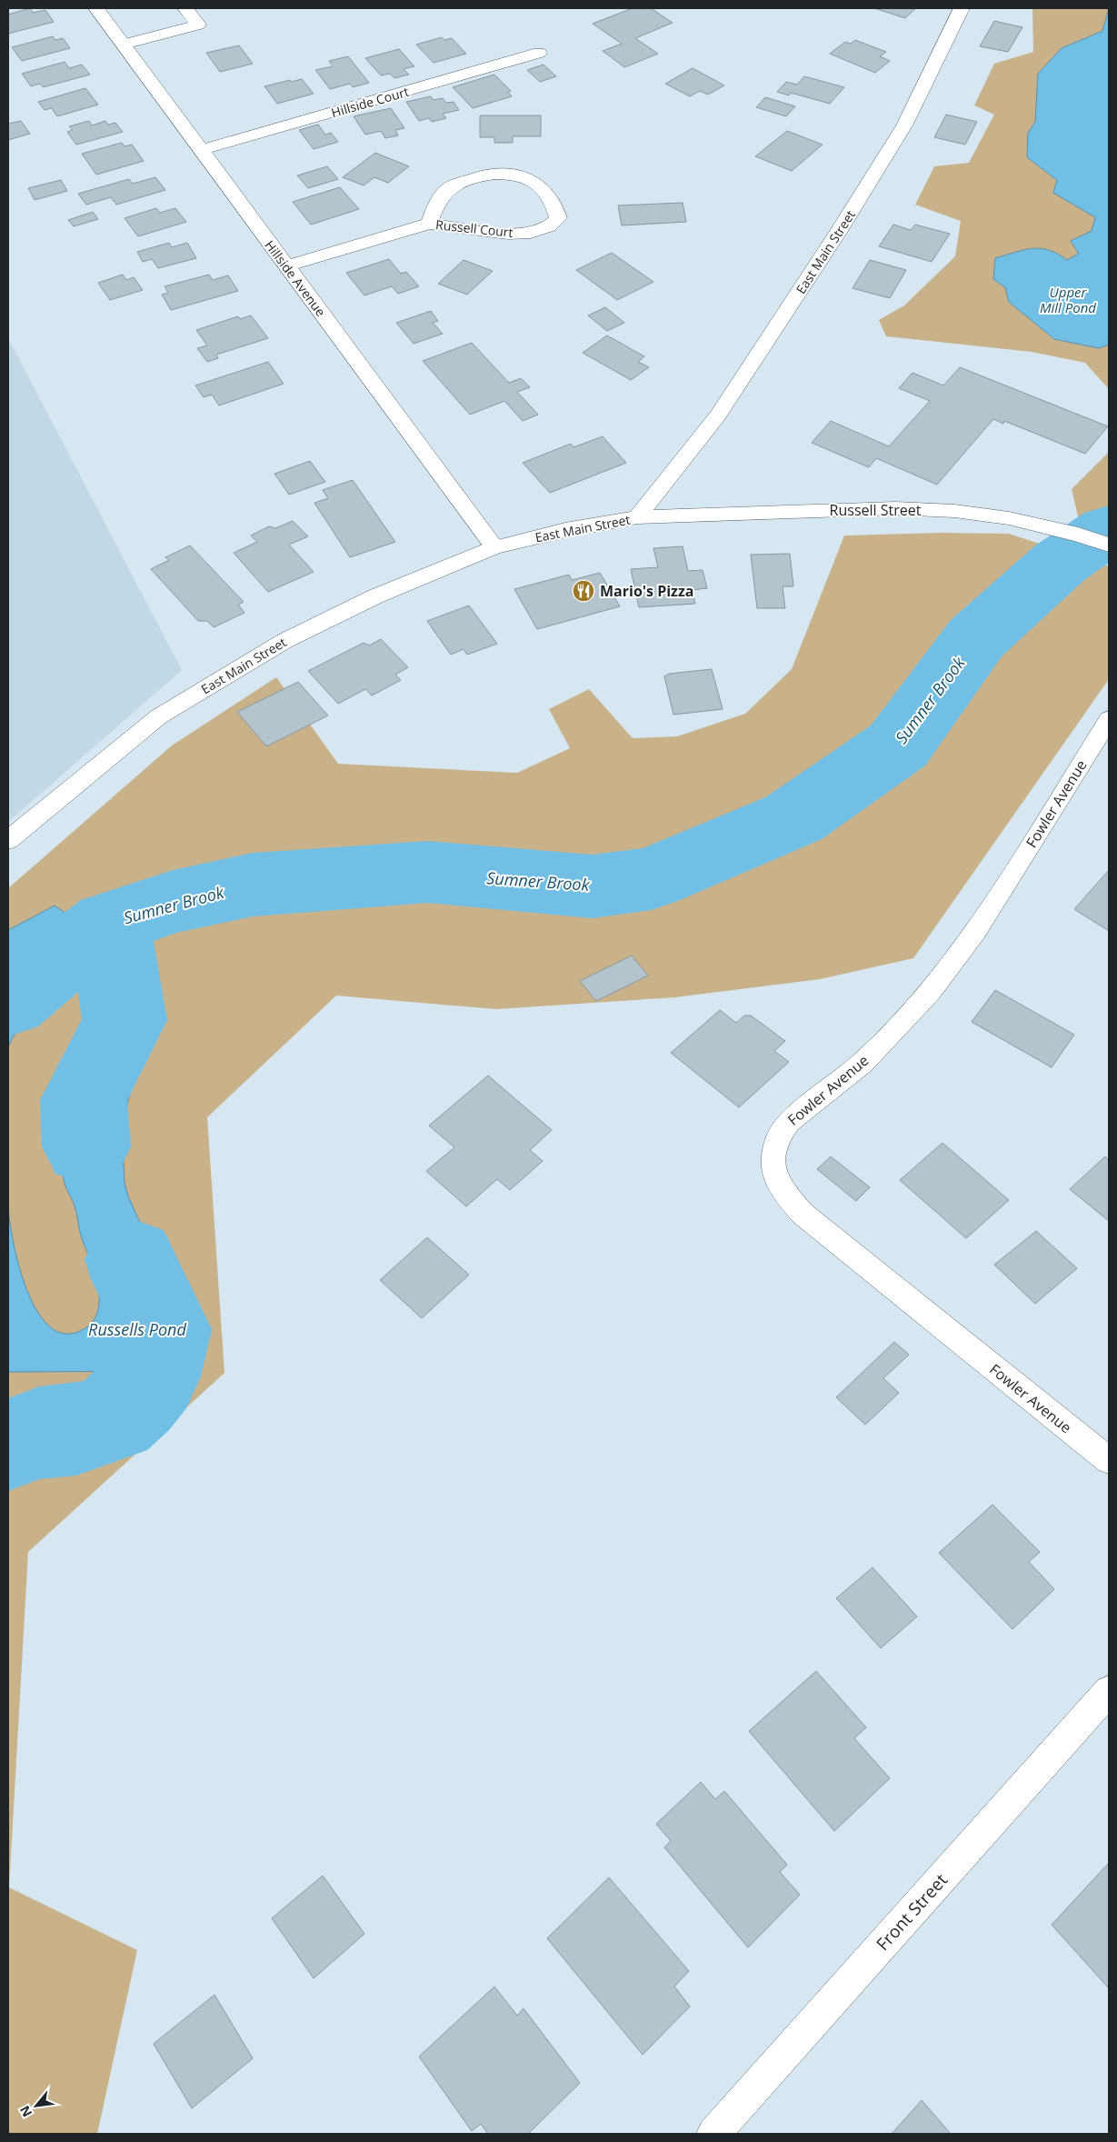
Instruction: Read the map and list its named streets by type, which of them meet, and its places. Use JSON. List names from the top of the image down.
{
  "streets": {
    "street": [
      "Hillside Court",
      "Russell Court",
      "East Main Street",
      "Hillside Avenue",
      "Russell Street",
      "Fowler Avenue",
      "Front Street"
    ]
  },
  "crossings": [
    ["Hillside Court", "Hillside Avenue"],
    ["Russell Court", "Hillside Avenue"],
    ["East Main Street", "Hillside Avenue"],
    ["East Main Street", "Russell Street"]
  ],
  "water": ["Upper Mill Pond", "Sumner Brook", "Russells Pond"],
  "places": {
    "restaurant": ["Mario's Pizza"]
  },
  "north": "bottom left"
}
